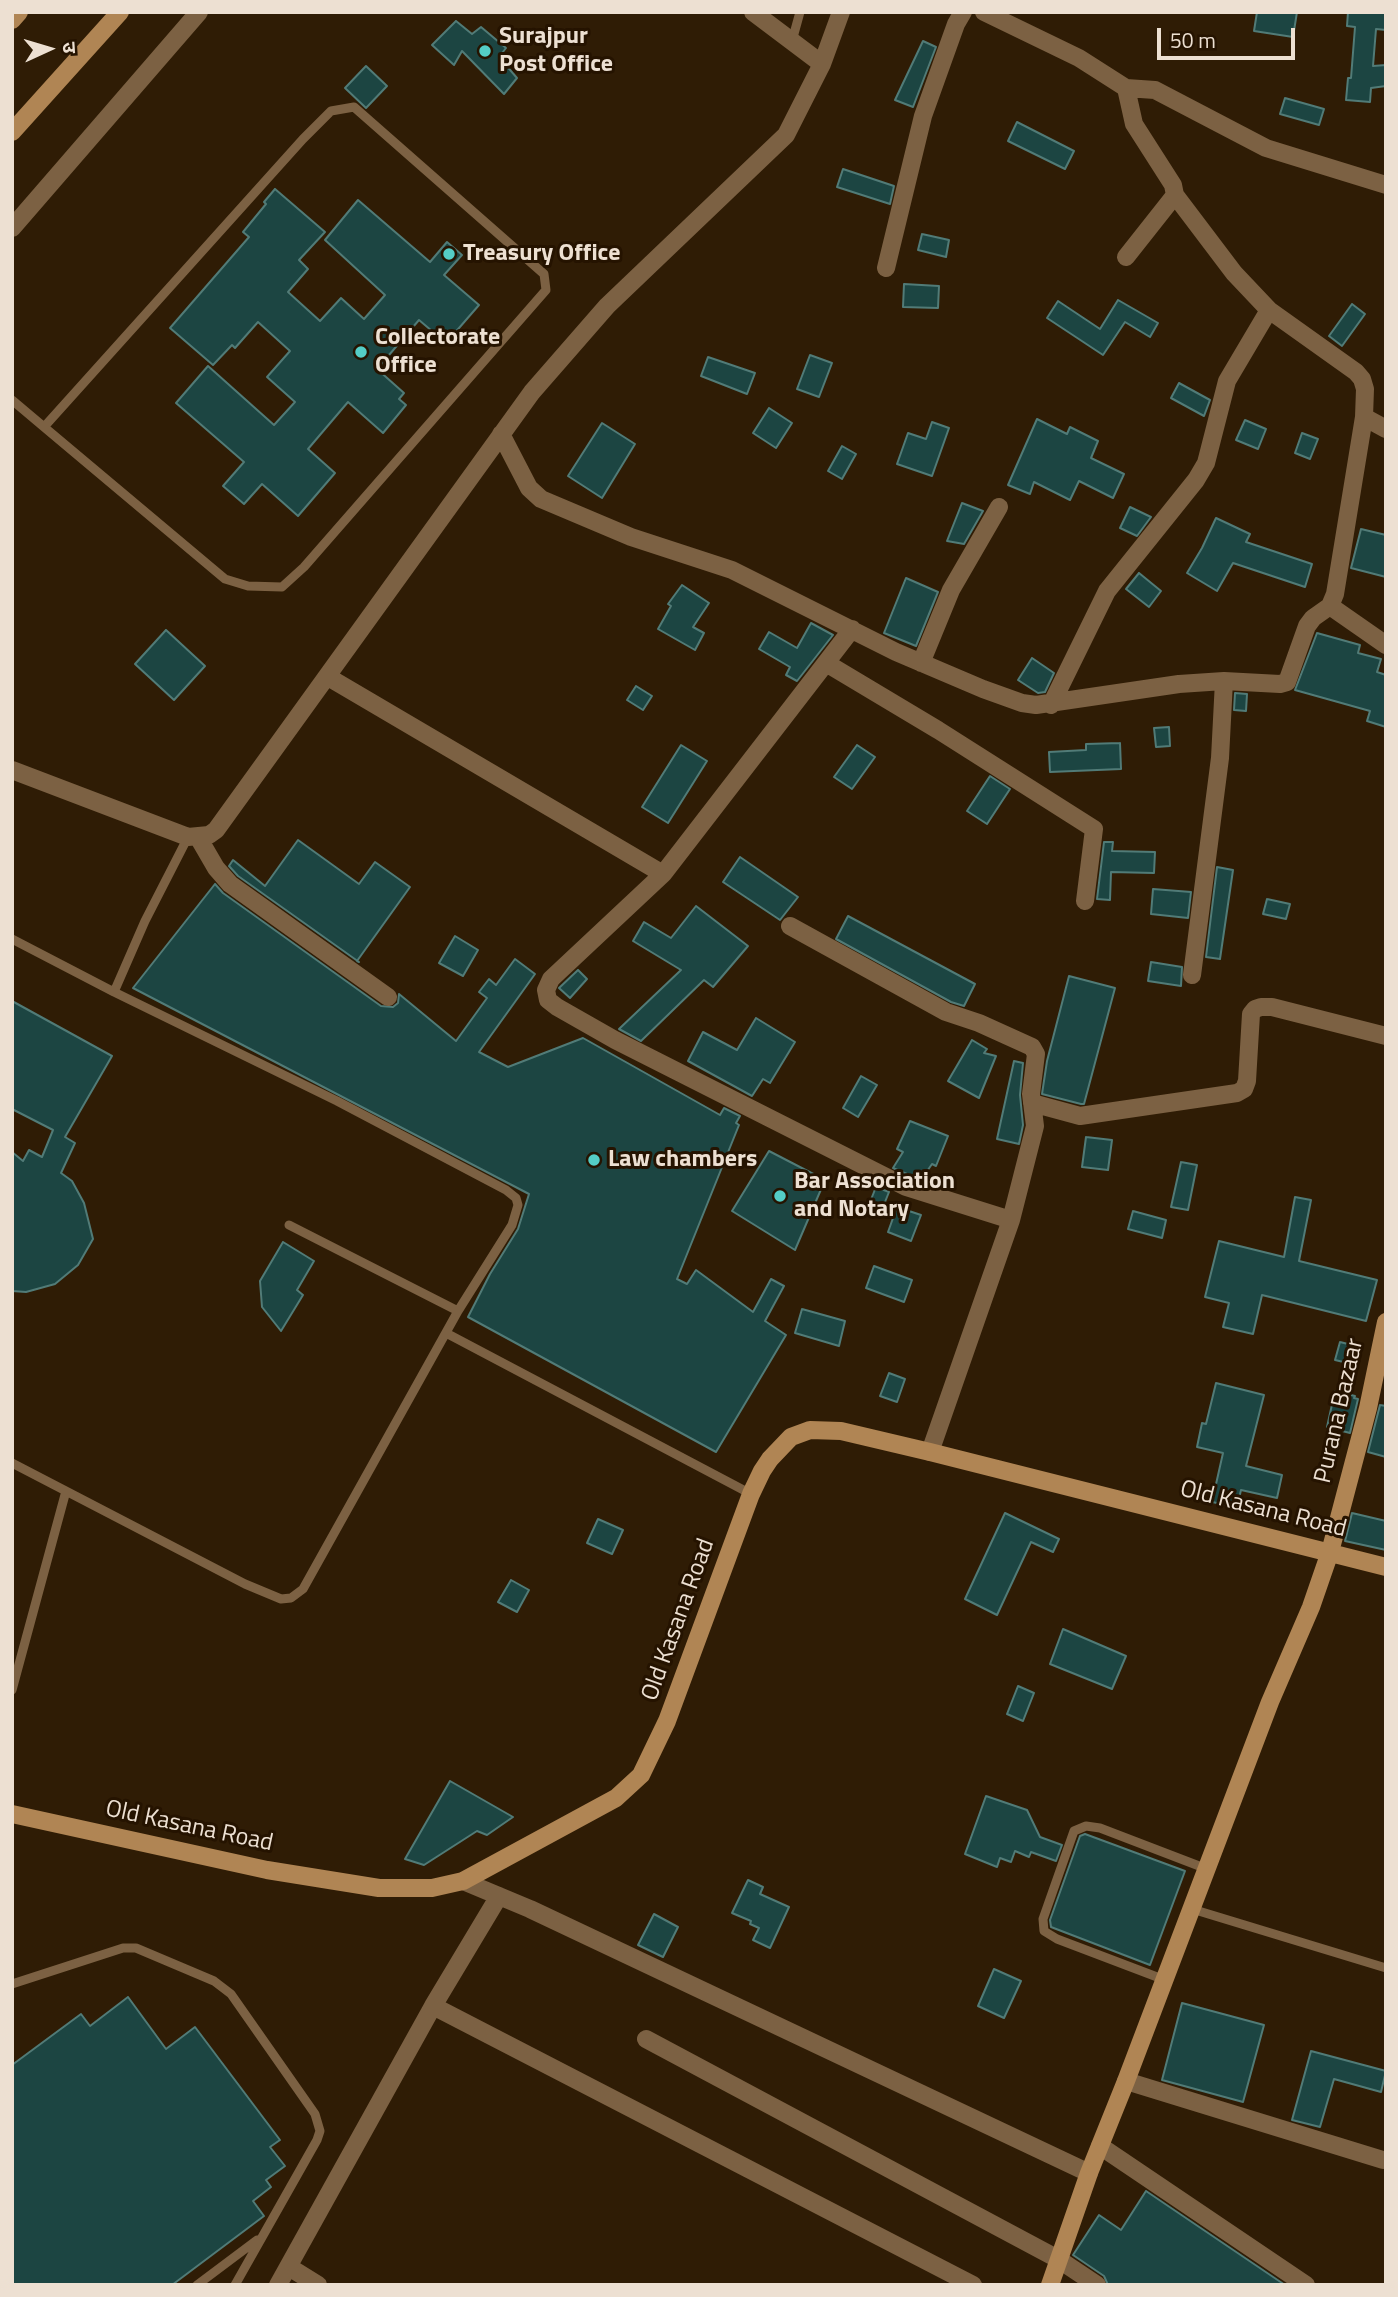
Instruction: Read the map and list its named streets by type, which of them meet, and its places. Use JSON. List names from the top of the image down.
{
  "streets": {
    "street": ["Purana Bazaar", "Old Kasana Road"]
  },
  "crossings": [
    ["Purana Bazaar", "Old Kasana Road"]
  ],
  "places": [
    "Surajpur Post Office",
    "Treasury Office",
    "Collectorate Office",
    "Law chambers",
    "Bar Association and Notary"
  ],
  "scale_bar": "50 m",
  "north": "right"
}
